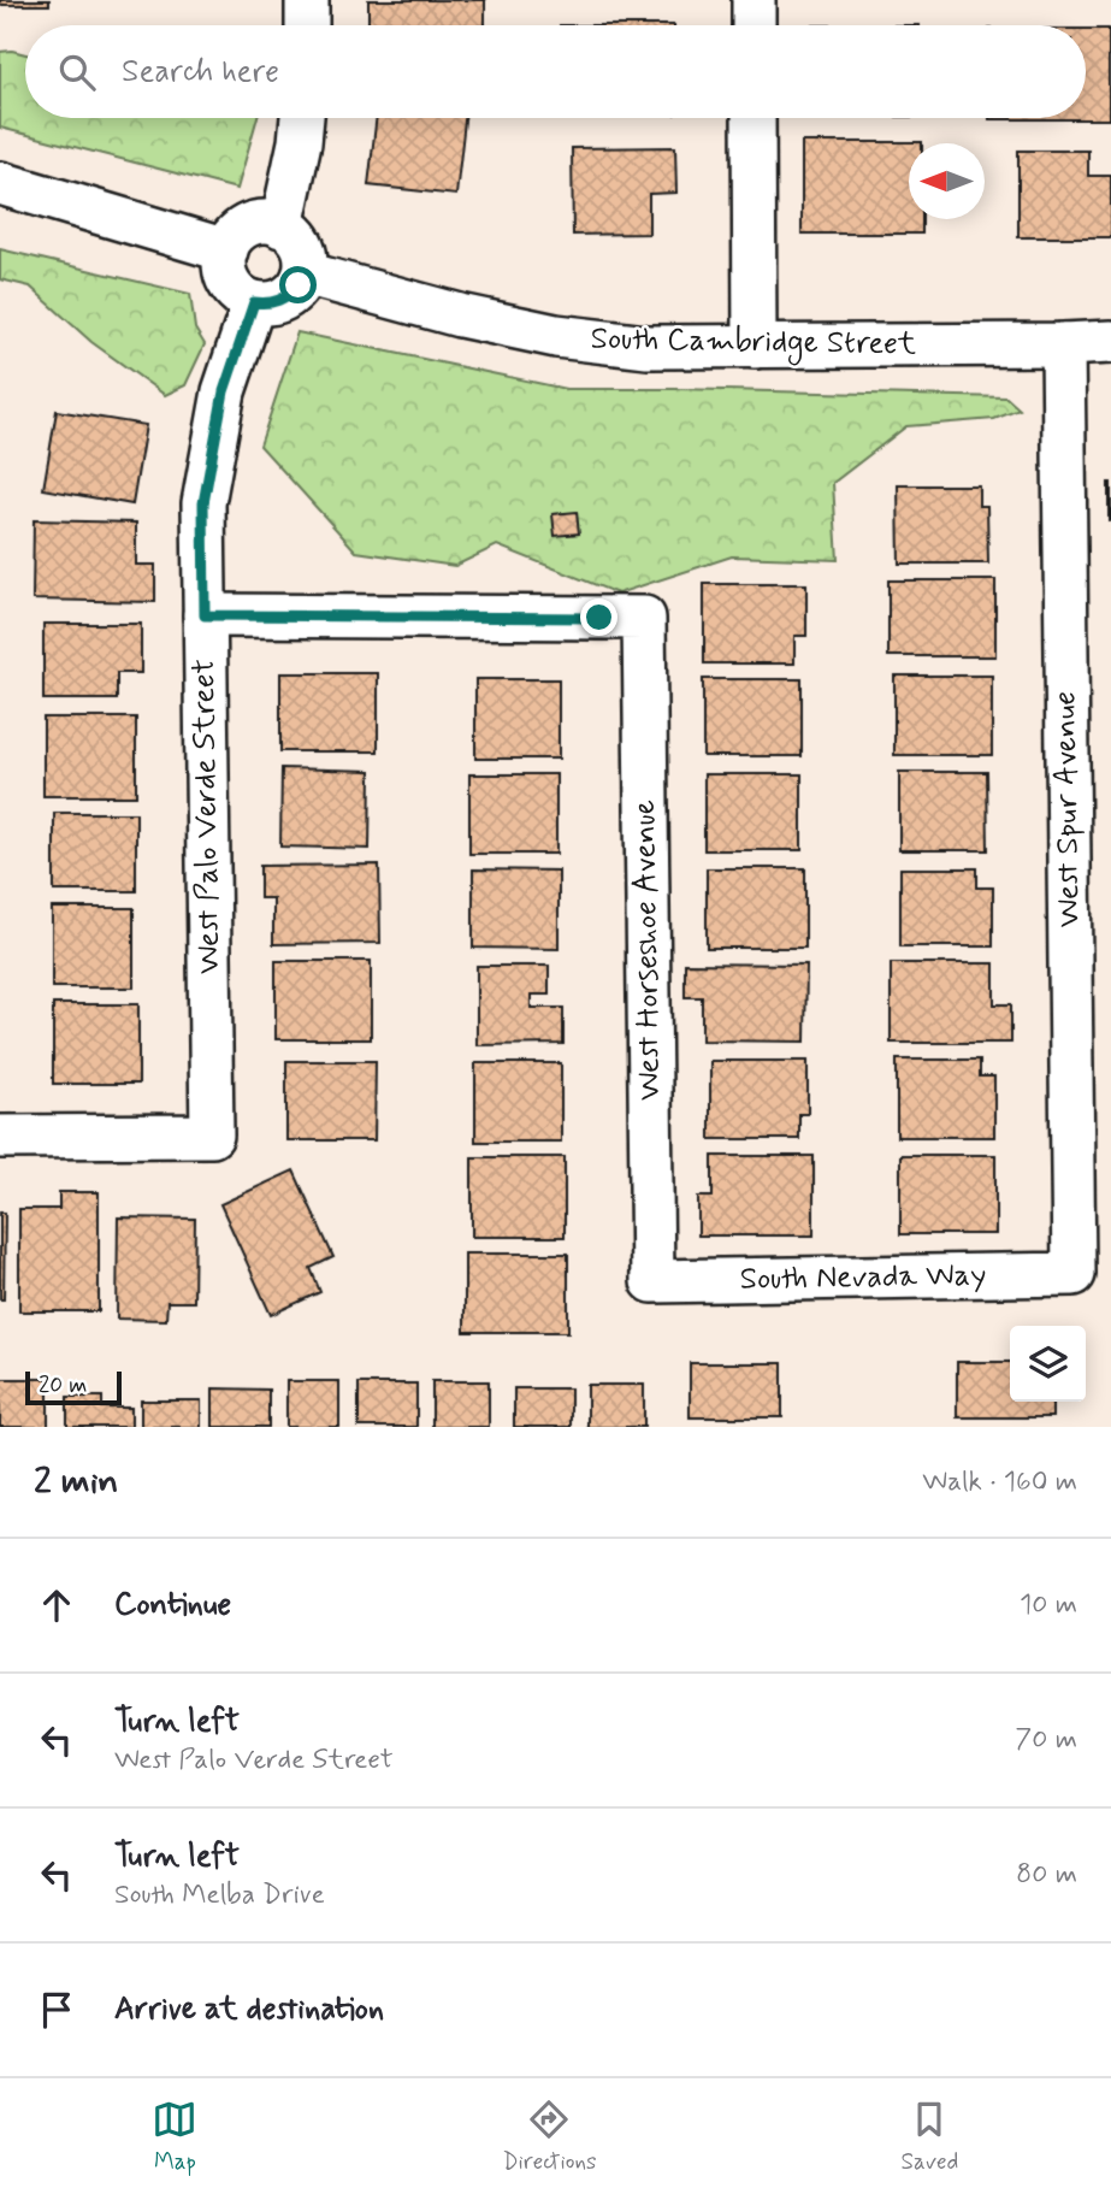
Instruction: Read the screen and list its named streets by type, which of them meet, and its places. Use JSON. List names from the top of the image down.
{
  "streets": {
    "street": [
      "South Cambridge Street",
      "West Spur Avenue",
      "West Palo Verde Street",
      "West Horseshoe Avenue",
      "South Nevada Way"
    ]
  },
  "crossings": [
    ["South Cambridge Street", "West Spur Avenue"],
    ["South Cambridge Street", "West Palo Verde Street"],
    ["West Spur Avenue", "South Nevada Way"],
    ["West Palo Verde Street", "West Horseshoe Avenue"],
    ["West Horseshoe Avenue", "South Nevada Way"]
  ],
  "scale_bar": "20 m",
  "north": "left",
  "page": {
    "search": "Search here",
    "scale": "20 m",
    "heading": ["2 min", "Walk · 160 m"],
    "list": [
      ["Continue", "10 m"],
      ["Turn left", "West Palo Verde Street", "70 m"],
      ["Turn left", "South Melba Drive", "80 m"],
      "Arrive at destination"
    ],
    "nav": ["Map", "Directions", "Saved"]
  }
}
